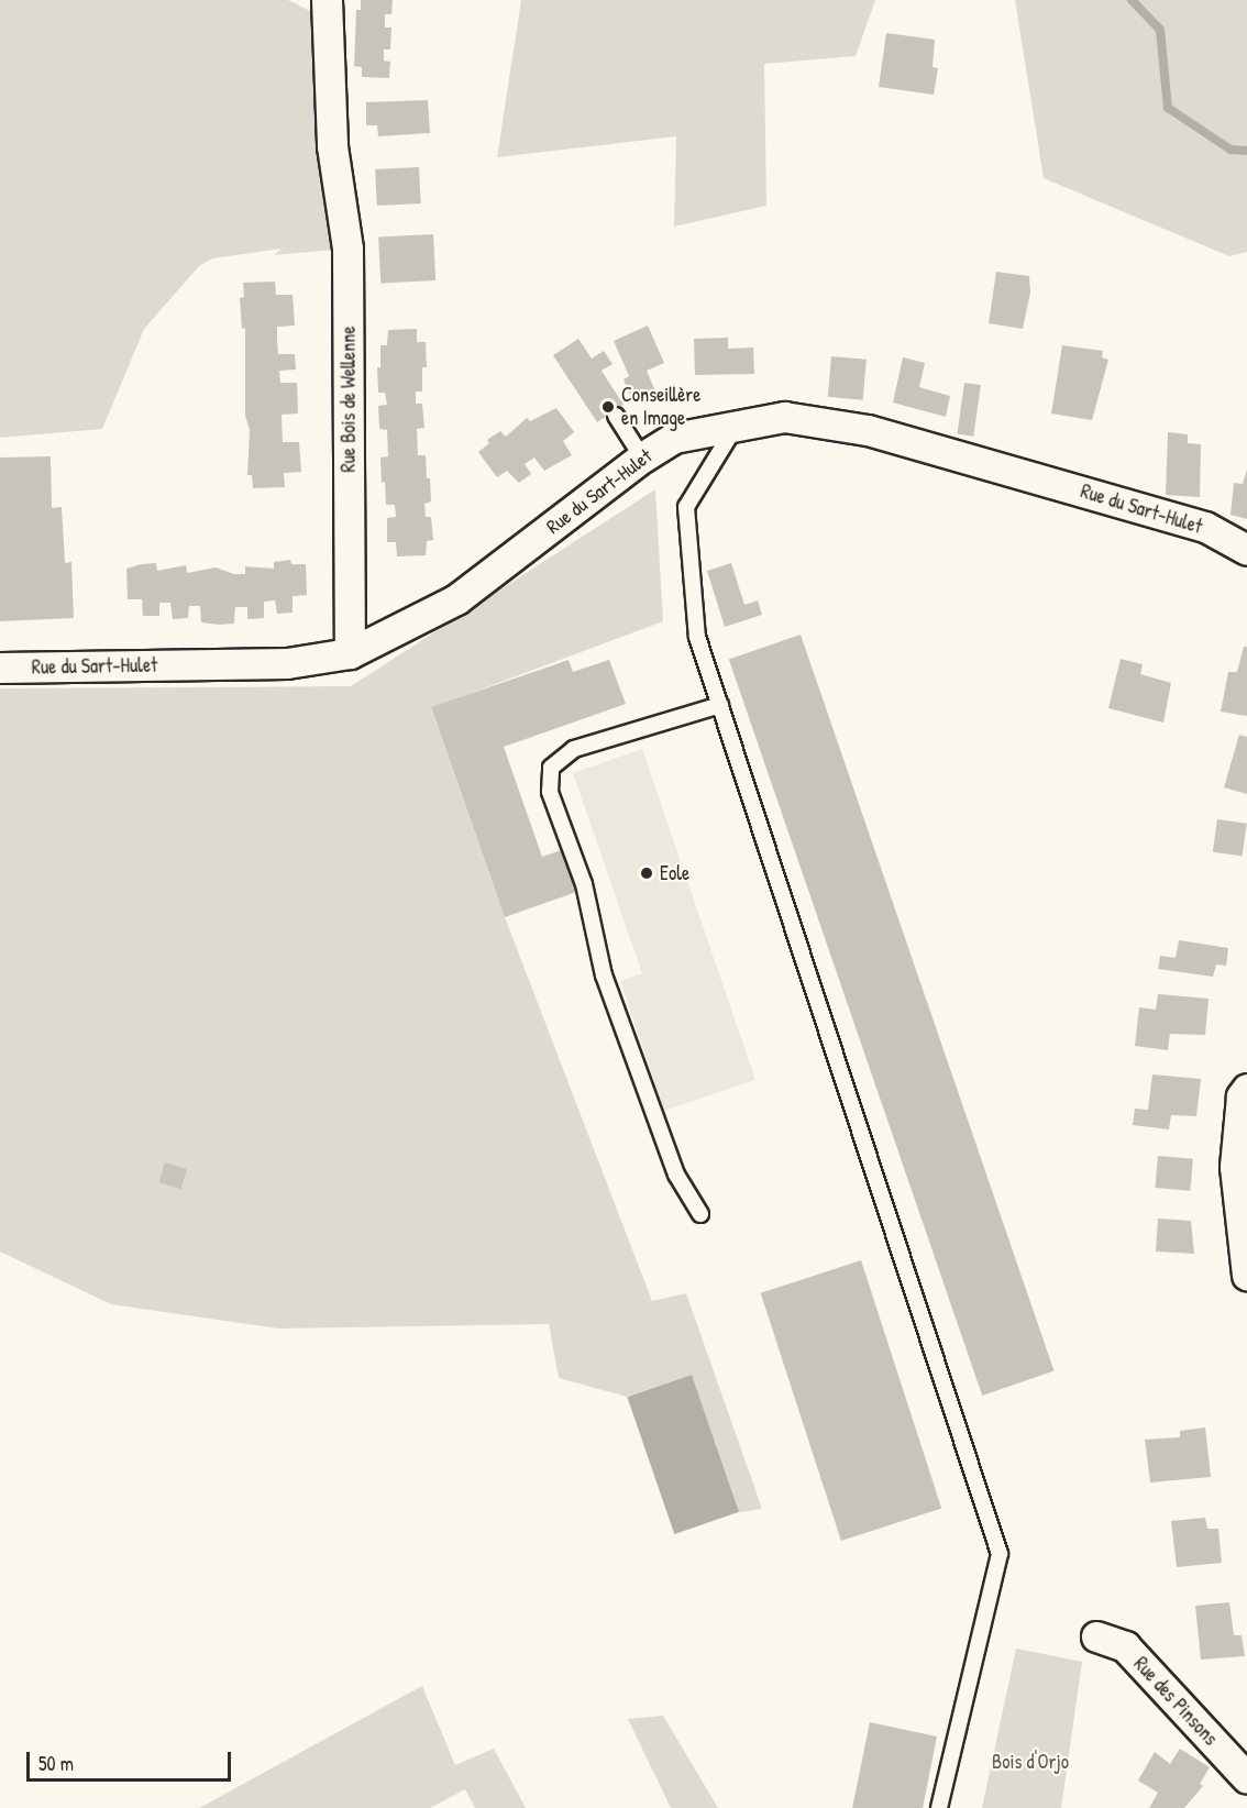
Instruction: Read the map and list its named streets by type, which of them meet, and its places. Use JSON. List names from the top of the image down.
{
  "streets": {
    "street": ["Rue Bois de Wellenne", "Rue du Sart-Hulet", "Rue des Pinsons"]
  },
  "crossings": [
    ["Rue Bois de Wellenne", "Rue du Sart-Hulet"]
  ],
  "parks": ["Bois d'Orjo"],
  "places": ["Conseillère en Image", "Eole"],
  "scale_bar": "50 m"
}
